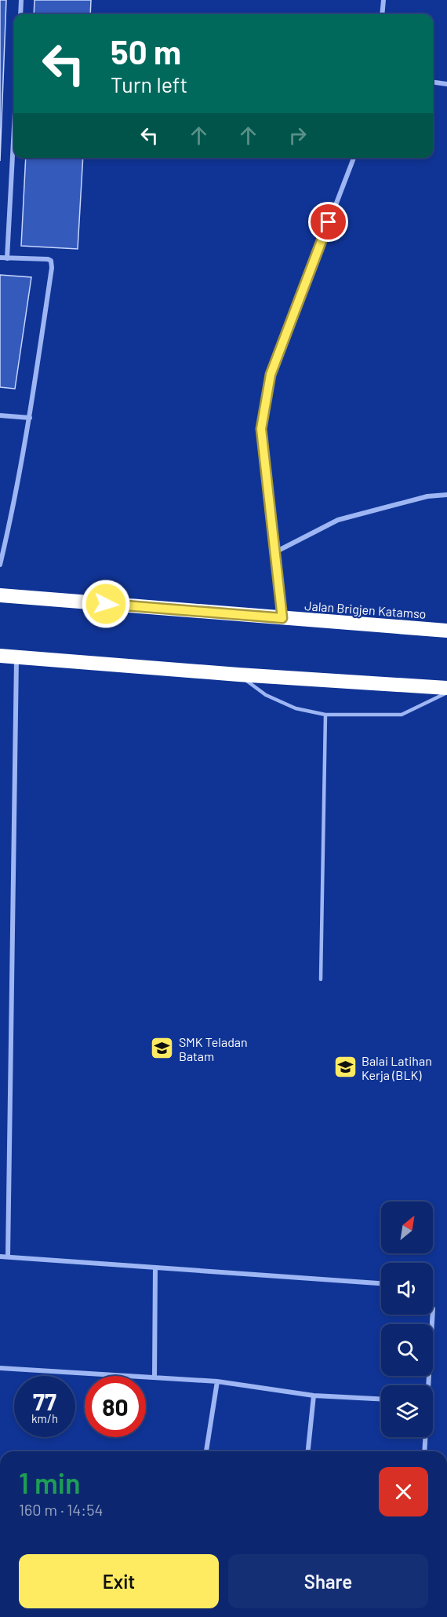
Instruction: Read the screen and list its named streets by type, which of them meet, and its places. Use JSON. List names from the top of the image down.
{
  "streets": {
    "highway": ["Jalan Brigjen Katamso"]
  },
  "places": {
    "school or university": ["SMK Teladan Batam", "Balai Latihan Kerja (BLK)"]
  },
  "north": "top right",
  "page": {
    "turn": ["50 m", "Turn left"],
    "speed": "77 km/h",
    "limit": "80",
    "heading": ["1 min", "160 m · 14:54"],
    "buttons": ["Exit", "Share"]
  }
}
